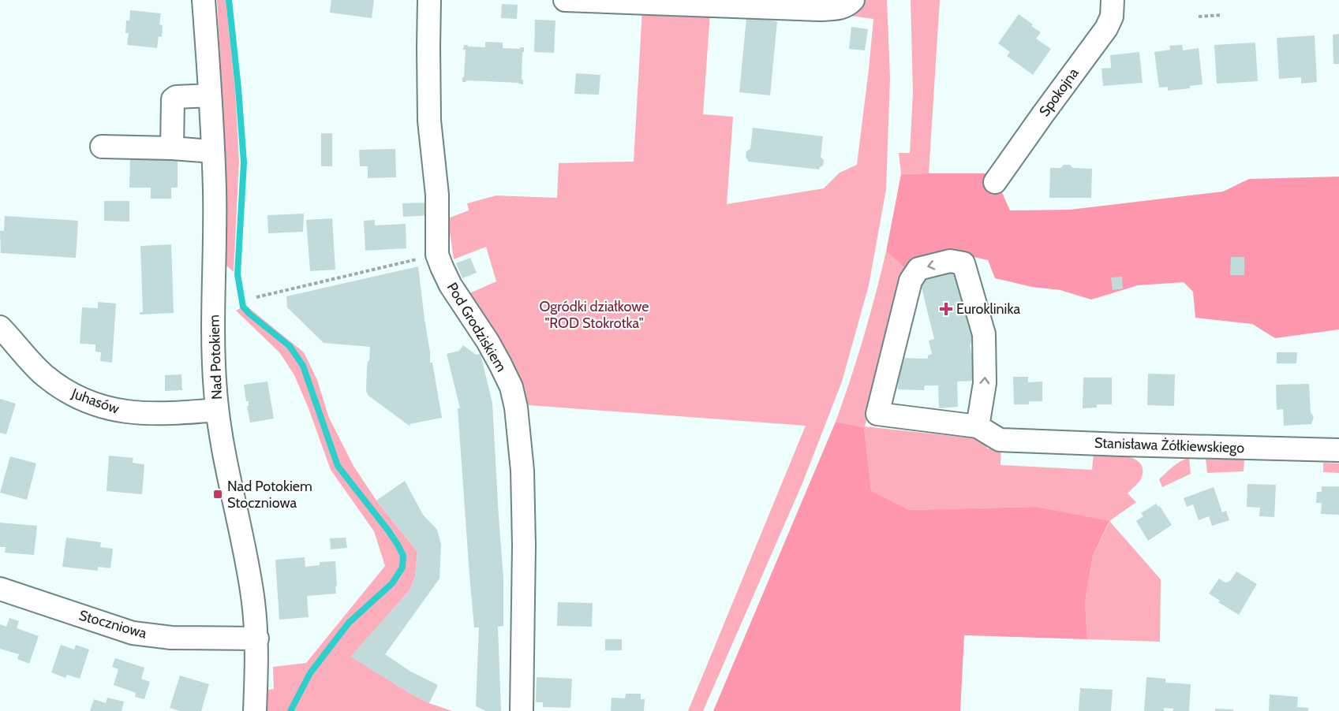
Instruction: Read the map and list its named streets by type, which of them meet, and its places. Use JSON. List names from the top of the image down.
{
  "streets": {
    "street": [
      "Spokojna",
      "Pod Grodziskiem",
      "Nad Potokiem",
      "Juhasów",
      "Stanisława Żółkiewskiego",
      "Stoczniowa"
    ]
  },
  "crossings": [
    ["Nad Potokiem", "Juhasów"],
    ["Nad Potokiem", "Stoczniowa"]
  ],
  "parks": ["Ogródki działkowe \"ROD Stokrotka\""],
  "places": {
    "health": ["Euroklinika"],
    "transit": ["Nad Potokiem Stoczniowa"]
  }
}
